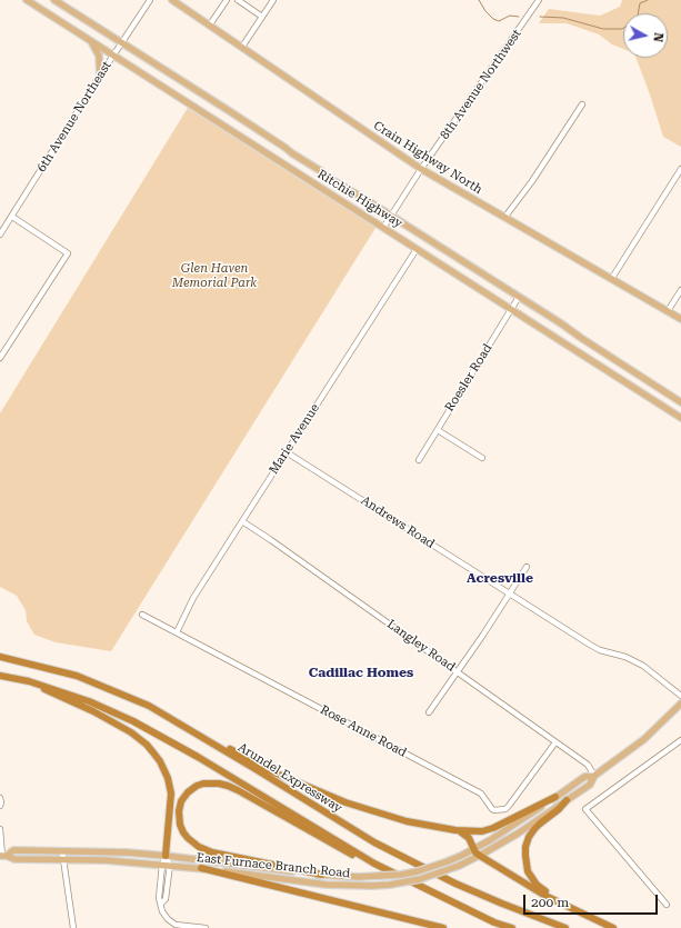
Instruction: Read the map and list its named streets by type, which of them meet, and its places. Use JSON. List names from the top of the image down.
{
  "streets": {
    "highway": ["Arundel Expressway"],
    "main road": ["Crain Highway North", "Ritchie Highway", "East Furnace Branch Road"],
    "street": [
      "8th Avenue Northwest",
      "6th Avenue Northeast",
      "Roesler Road",
      "Marie Avenue",
      "Andrews Road",
      "Langley Road",
      "Rose Anne Road"
    ]
  },
  "crossings": [
    ["8th Avenue Northwest", "Crain Highway North"],
    ["8th Avenue Northwest", "Ritchie Highway"],
    ["6th Avenue Northeast", "Ritchie Highway"],
    ["Ritchie Highway", "Roesler Road"],
    ["Ritchie Highway", "Marie Avenue"],
    ["Marie Avenue", "Andrews Road"],
    ["Marie Avenue", "Langley Road"],
    ["Marie Avenue", "Rose Anne Road"],
    ["Langley Road", "Rose Anne Road"],
    ["Langley Road", "East Furnace Branch Road"]
  ],
  "districts": ["Acresville", "Cadillac Homes"],
  "parks": ["Glen Haven Memorial Park"],
  "scale_bar": "200 m",
  "north": "right"
}
